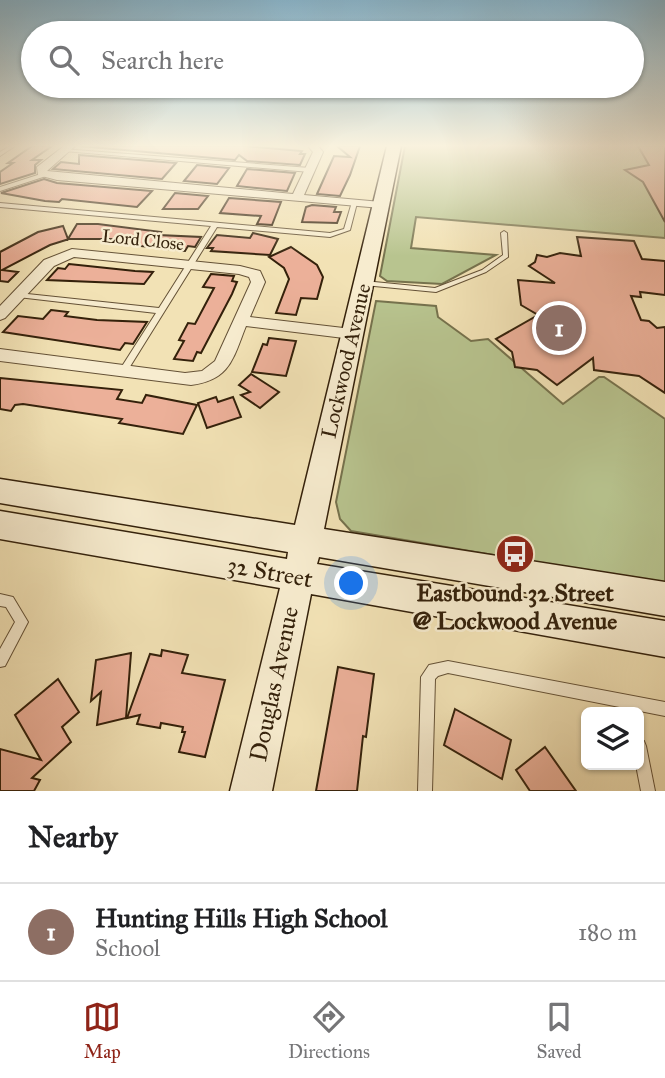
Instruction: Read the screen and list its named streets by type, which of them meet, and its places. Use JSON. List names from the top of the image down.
{
  "streets": {
    "street": [
      "Lord Close",
      "Lockwood Avenue",
      "32 Street",
      "Douglas Avenue"
    ]
  },
  "crossings": [
    ["Lockwood Avenue", "32 Street"],
    ["Lockwood Avenue", "Douglas Avenue"],
    ["32 Street", "Douglas Avenue"]
  ],
  "places": {
    "bus stop": ["Eastbound 32 Street @ Lockwood Avenue"]
  },
  "page": {
    "search": "Search here",
    "pins": "1",
    "heading": "Nearby",
    "list": [
      {
        "mark": "1",
        "name": "Hunting Hills High School",
        "note": "School",
        "value": "180 m"
      }
    ],
    "nav": ["Map", "Directions", "Saved"]
  }
}
